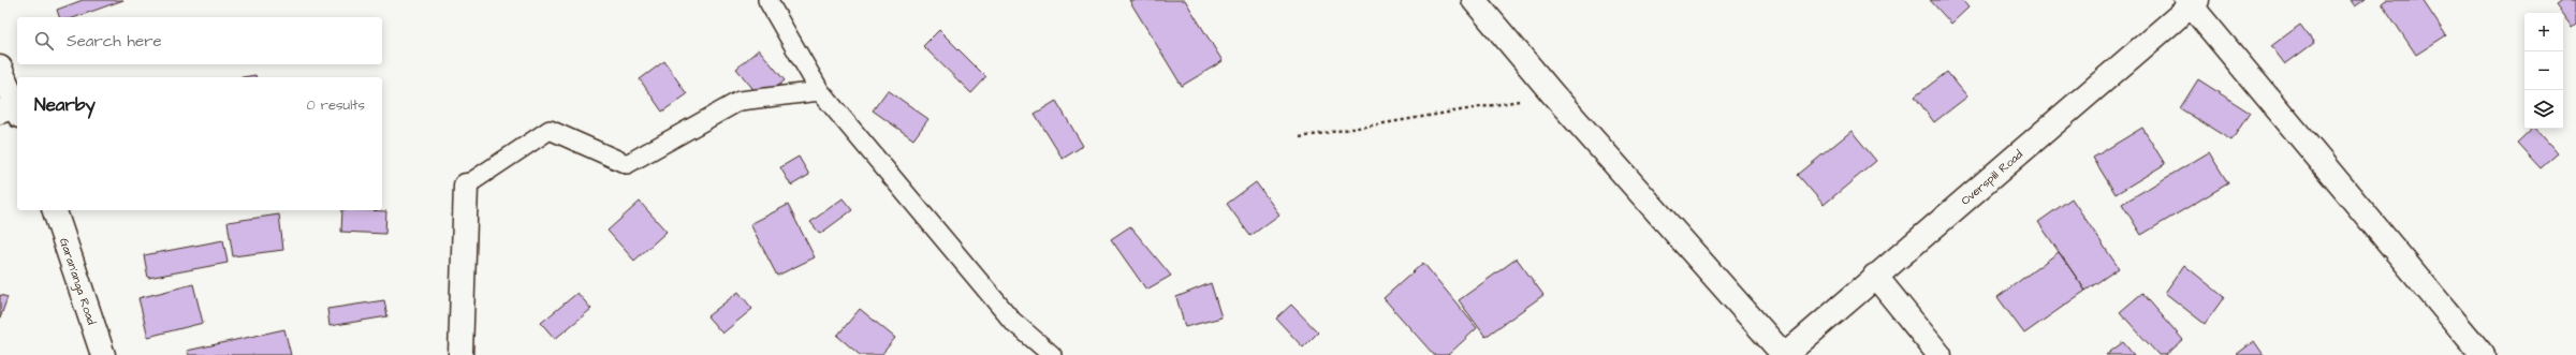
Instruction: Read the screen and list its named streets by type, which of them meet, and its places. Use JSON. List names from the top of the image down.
{
  "streets": {
    "street": ["Overspill Road", "Garan'anga Road"]
  },
  "page": {
    "map_buttons": ["+", "−"],
    "search": "Search here",
    "heading": ["Nearby", "0 results"]
  }
}
